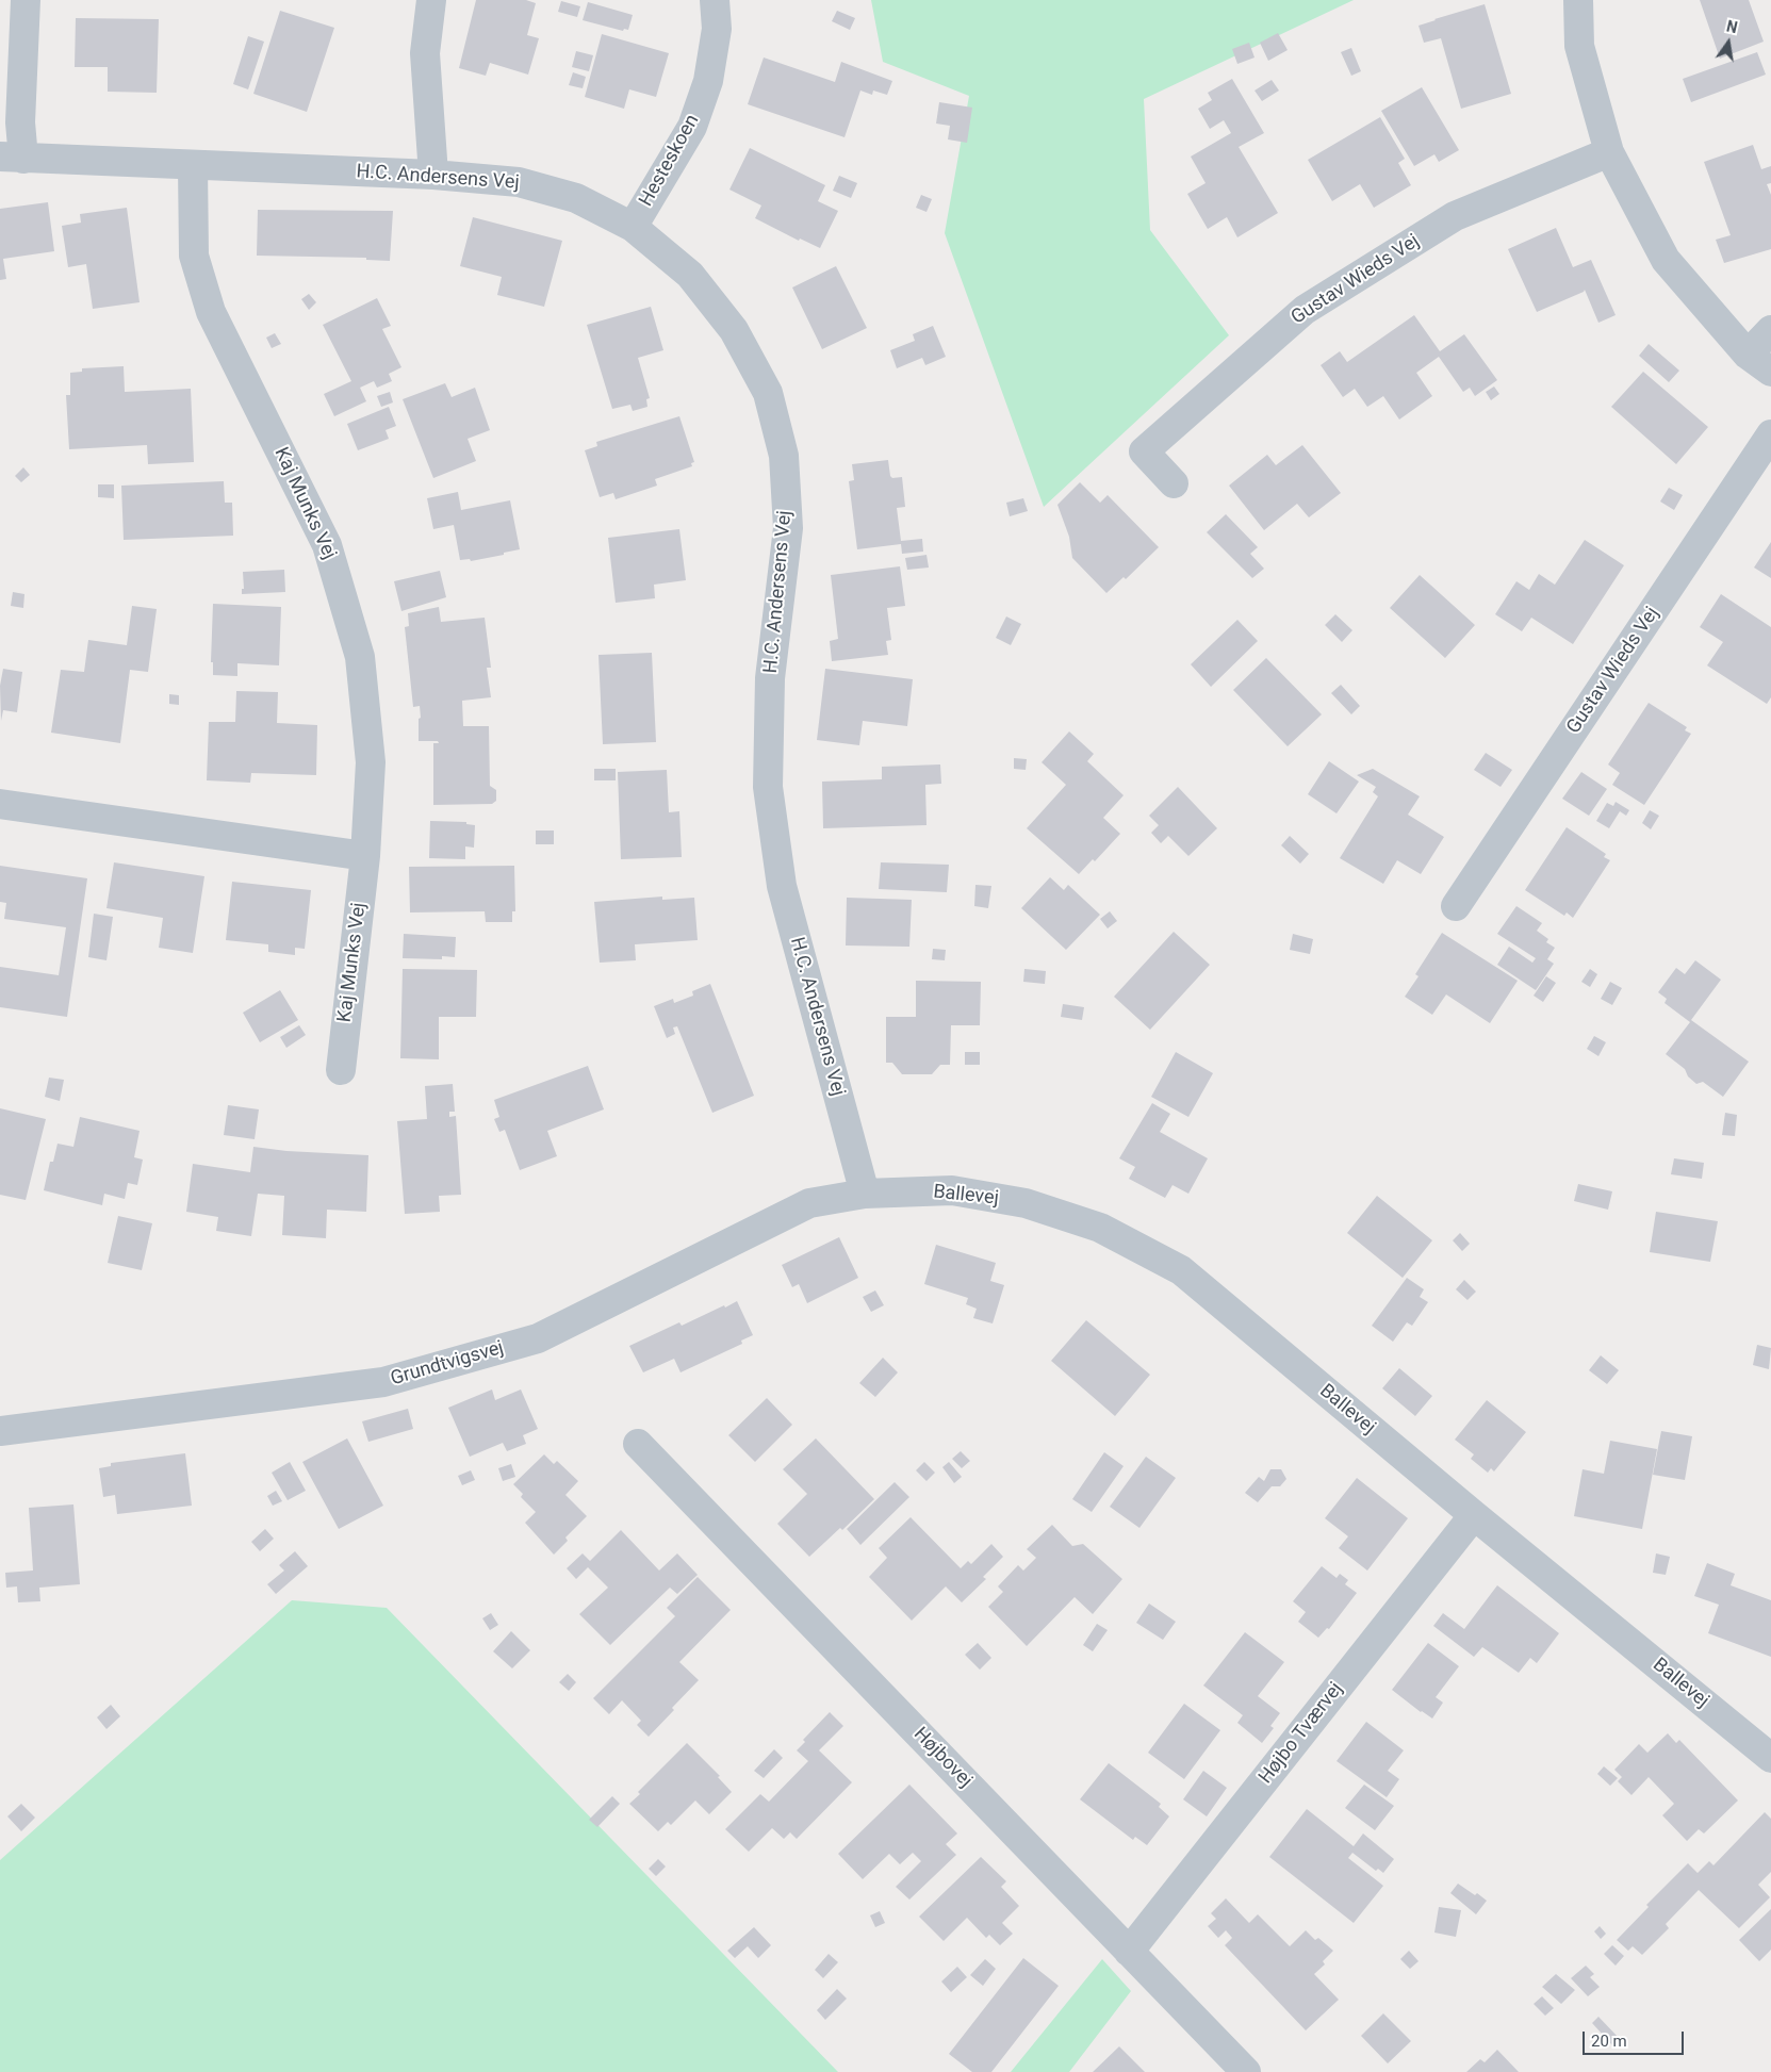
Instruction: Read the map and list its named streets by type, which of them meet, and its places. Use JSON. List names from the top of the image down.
{
  "streets": {
    "street": [
      "Hesteskoen",
      "H.C. Andersens Vej",
      "Gustav Wieds Vej",
      "Kaj Munks Vej",
      "Ballevej",
      "Grundtvigsvej",
      "Højbo Tværvej",
      "Højbovej"
    ]
  },
  "crossings": [
    ["Hesteskoen", "H.C. Andersens Vej"],
    ["H.C. Andersens Vej", "Kaj Munks Vej"],
    ["H.C. Andersens Vej", "Ballevej"],
    ["H.C. Andersens Vej", "Grundtvigsvej"],
    ["Ballevej", "Grundtvigsvej"],
    ["Ballevej", "Højbo Tværvej"],
    ["Højbo Tværvej", "Højbovej"]
  ],
  "scale_bar": "20 m",
  "north": "top"
}
